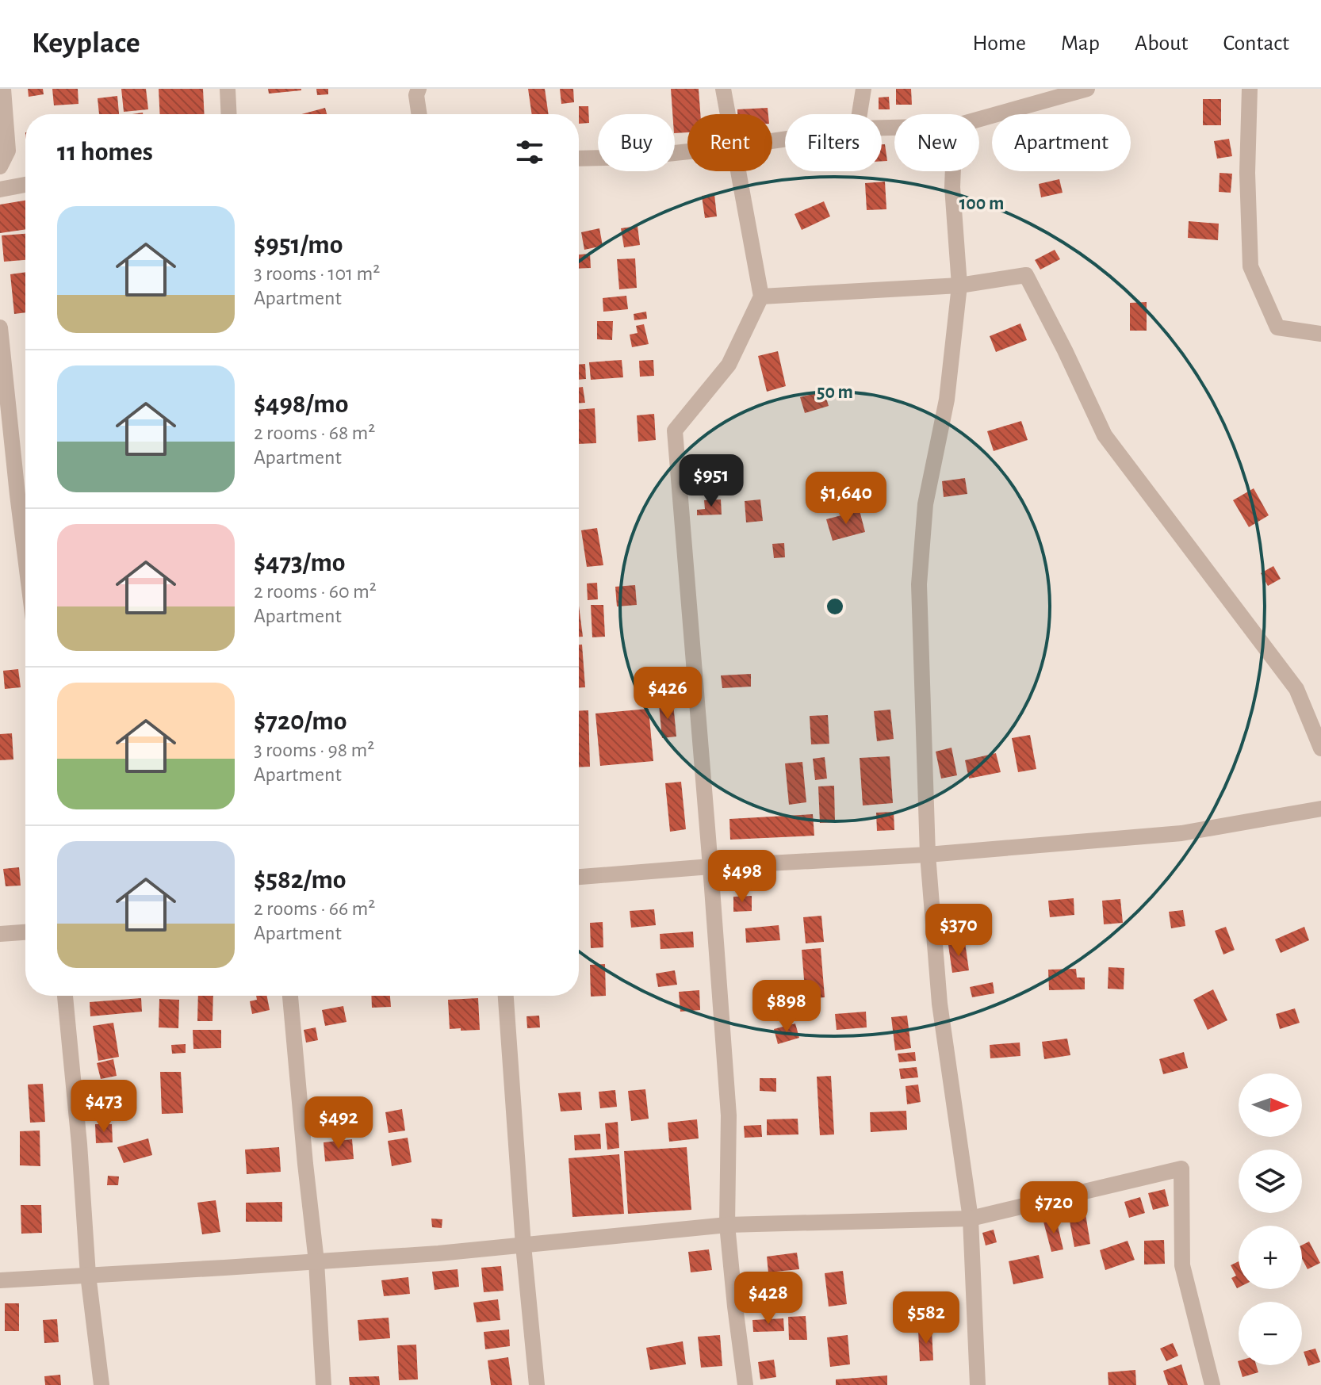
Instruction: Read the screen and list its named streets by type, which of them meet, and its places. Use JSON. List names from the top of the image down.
{
  "north": "right",
  "page": {
    "header": "Keyplace",
    "nav": [
      "Home",
      "Map",
      "About",
      "Contact"
    ],
    "chip": [
      "Buy",
      "Rent",
      "Filters",
      "New",
      "Apartment"
    ],
    "heading": "11 homes",
    "list": [
      {
        "name": "$951/mo",
        "note": "3 rooms · 101 m² · Apartment"
      },
      {
        "name": "$498/mo",
        "note": "2 rooms · 68 m² · Apartment"
      },
      {
        "name": "$473/mo",
        "note": "2 rooms · 60 m² · Apartment"
      },
      {
        "name": "$720/mo",
        "note": "3 rooms · 98 m² · Apartment"
      },
      {
        "name": "$582/mo",
        "note": "2 rooms · 66 m² · Apartment"
      }
    ],
    "price": [
      "$951",
      "$1,640",
      "$426",
      "$498",
      "$370",
      "$898",
      "$473",
      "$492",
      "$720",
      "$428",
      "$582"
    ],
    "map_buttons": ["+", "−"]
  },
  "rings": ["100 m", "50 m"]
}
